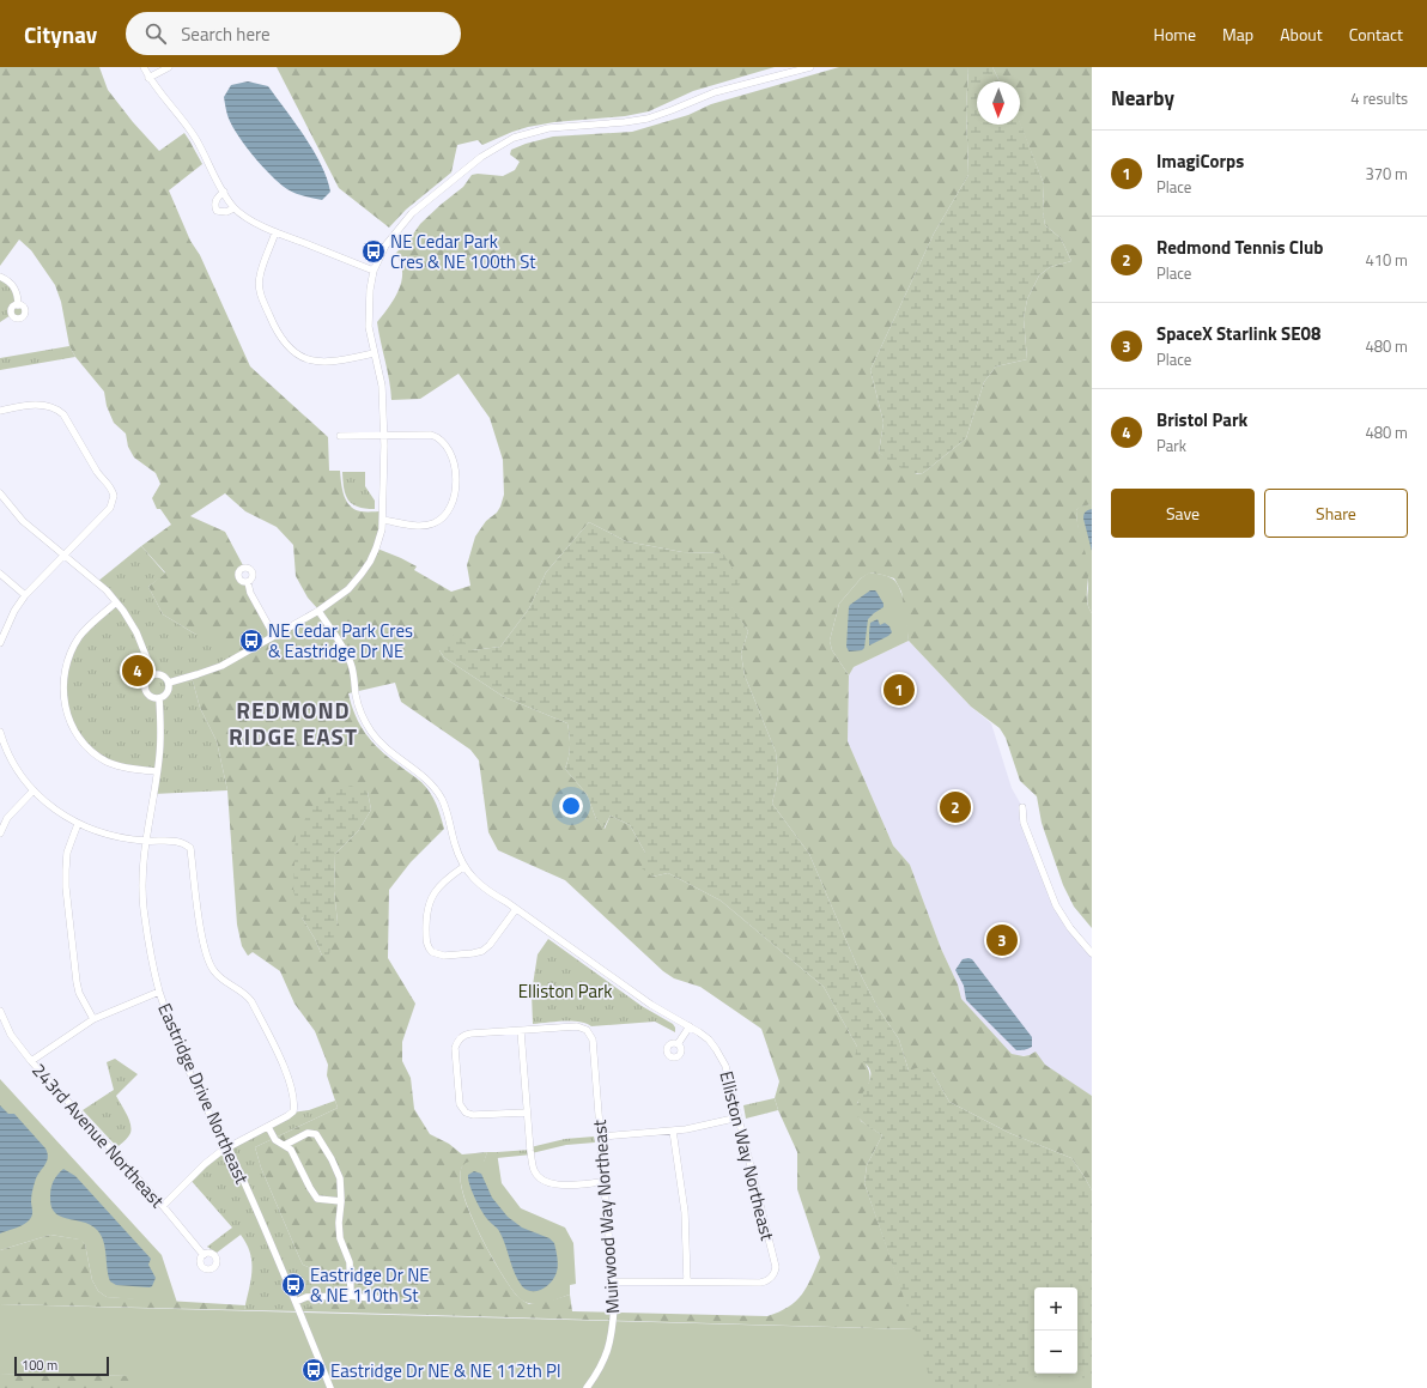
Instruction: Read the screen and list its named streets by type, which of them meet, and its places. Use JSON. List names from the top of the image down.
{
  "streets": {
    "street": [
      "Eastridge Drive Northeast",
      "243rd Avenue Northeast",
      "Elliston Way Northeast",
      "Muirwood Way Northeast"
    ]
  },
  "districts": ["REDMOND RIDGE EAST"],
  "parks": ["Elliston Park"],
  "places": {
    "bus stop": [
      "NE Cedar Park Cres & NE 100th St",
      "NE Cedar Park Cres & Eastridge Dr NE",
      "Eastridge Dr NE & NE 110th St",
      "Eastridge Dr NE & NE 112th Pl"
    ]
  },
  "scale_bar": "100 m",
  "north": "bottom",
  "page": {
    "header": "Citynav",
    "search": "Search here",
    "nav": [
      "Home",
      "Map",
      "About",
      "Contact"
    ],
    "heading": ["Nearby", "4 results"],
    "list": [
      {
        "mark": "1",
        "name": "ImagiCorps",
        "note": "Place",
        "value": "370 m"
      },
      {
        "mark": "2",
        "name": "Redmond Tennis Club",
        "note": "Place",
        "value": "410 m"
      },
      {
        "mark": "3",
        "name": "SpaceX Starlink SE08",
        "note": "Place",
        "value": "480 m"
      },
      {
        "mark": "4",
        "name": "Bristol Park",
        "note": "Park",
        "value": "480 m"
      }
    ],
    "buttons": ["Save", "Share"],
    "pins": [
      "4",
      "1",
      "2",
      "3"
    ],
    "map_buttons": ["+", "−"],
    "scale": "100 m"
  }
}
